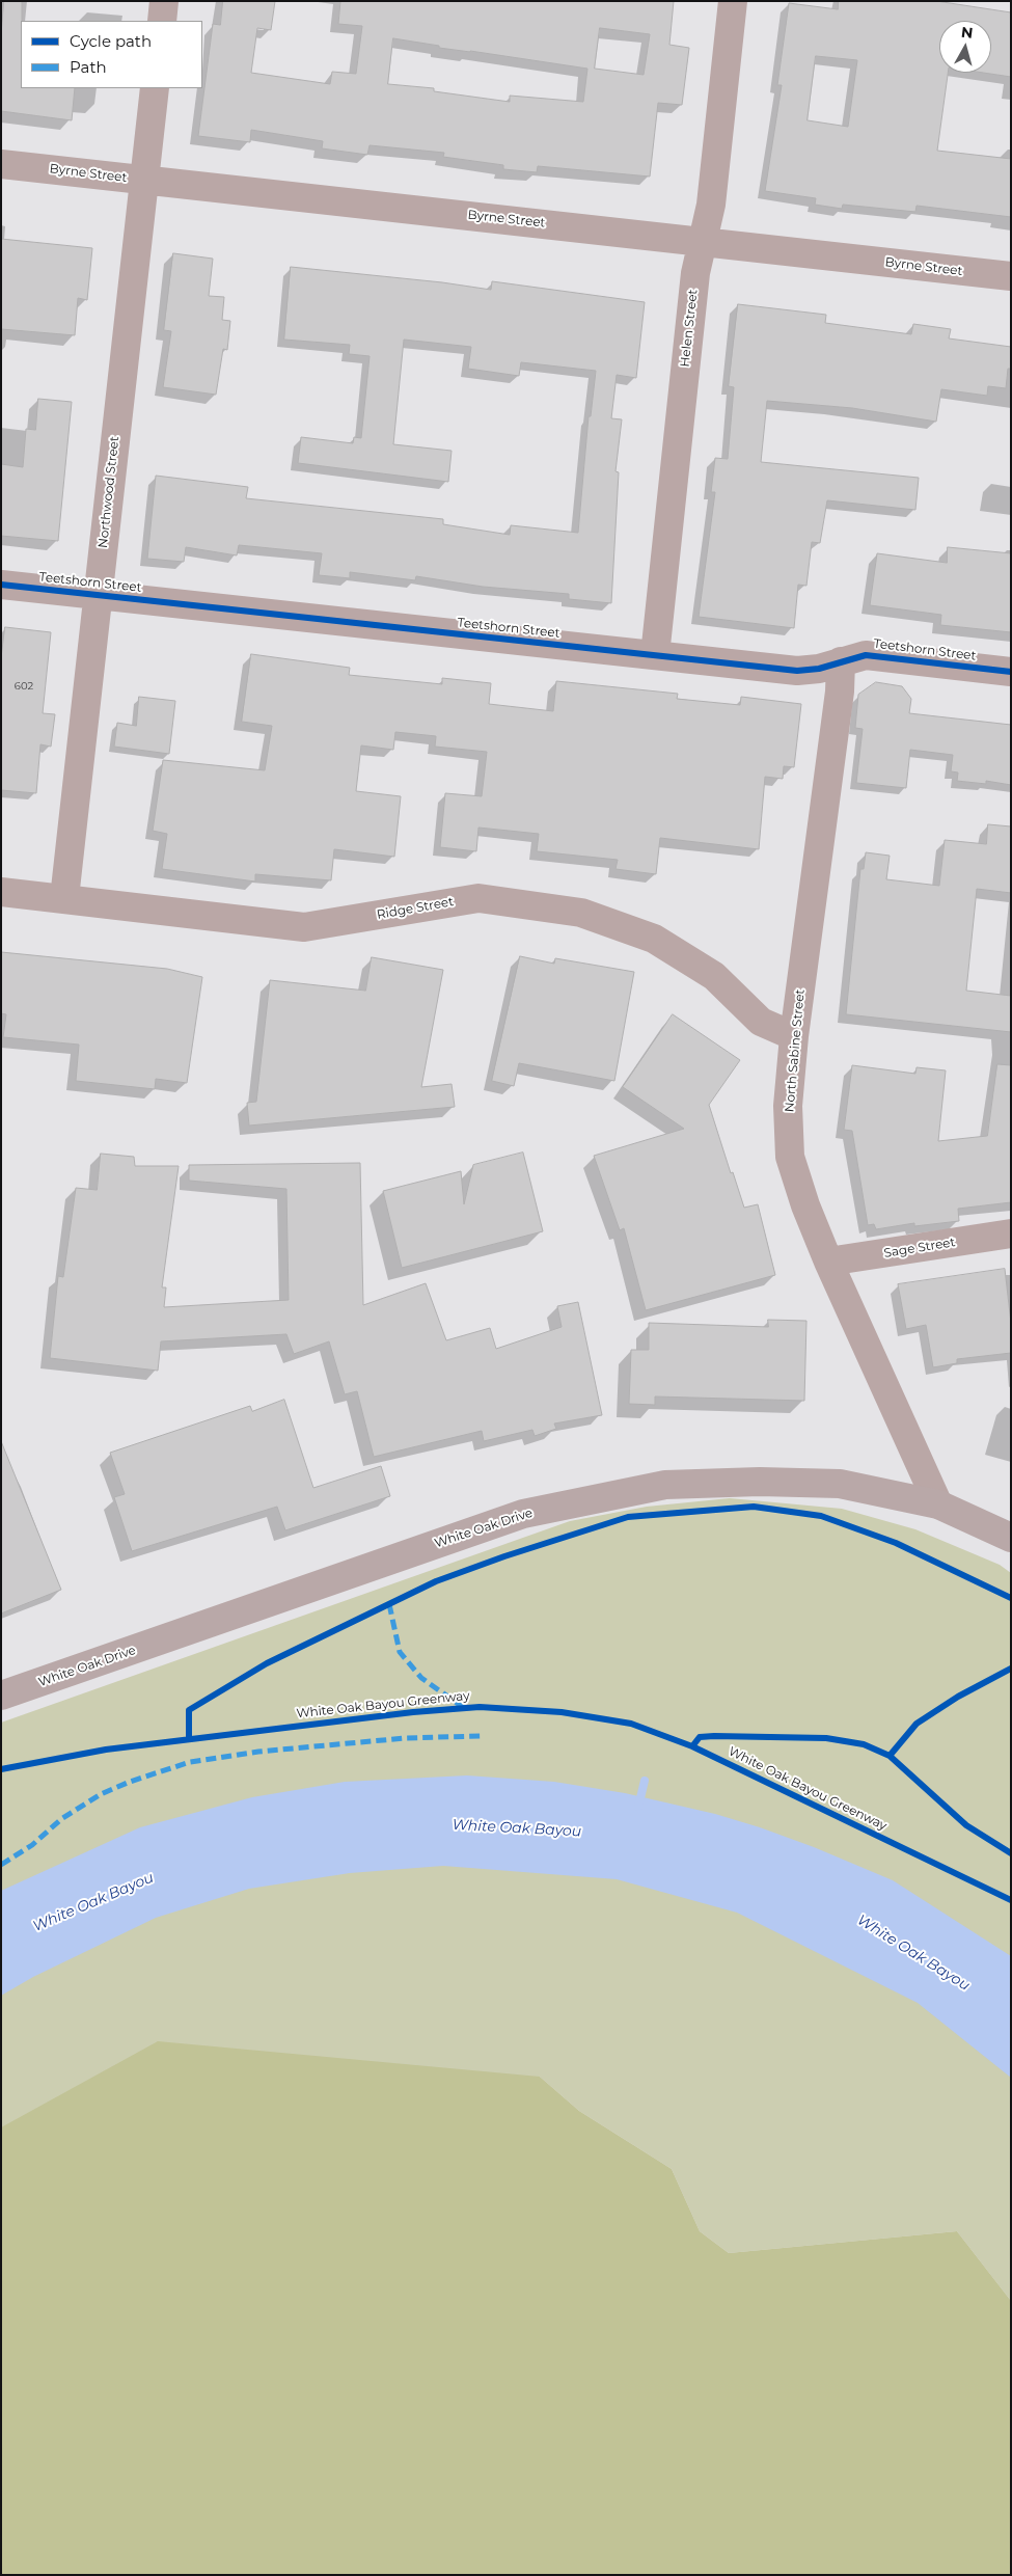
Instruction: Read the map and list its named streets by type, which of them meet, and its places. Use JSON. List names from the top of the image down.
{
  "streets": {
    "main road": ["White Oak Drive"],
    "street": [
      "Byrne Street",
      "Helen Street",
      "Northwood Street",
      "Teetshorn Street",
      "Ridge Street",
      "North Sabine Street",
      "Sage Street"
    ],
    "cycle path": ["White Oak Bayou Greenway"]
  },
  "crossings": [
    ["Byrne Street", "Helen Street"],
    ["Byrne Street", "Northwood Street"],
    ["Helen Street", "Teetshorn Street"],
    ["Northwood Street", "Teetshorn Street"],
    ["Northwood Street", "Ridge Street"],
    ["Teetshorn Street", "North Sabine Street"],
    ["Ridge Street", "North Sabine Street"],
    ["North Sabine Street", "Sage Street"],
    ["North Sabine Street", "White Oak Drive"]
  ],
  "water": ["White Oak Bayou"],
  "house_numbers": ["602"],
  "legend": ["Cycle path", "Path"],
  "north": "top"
}
